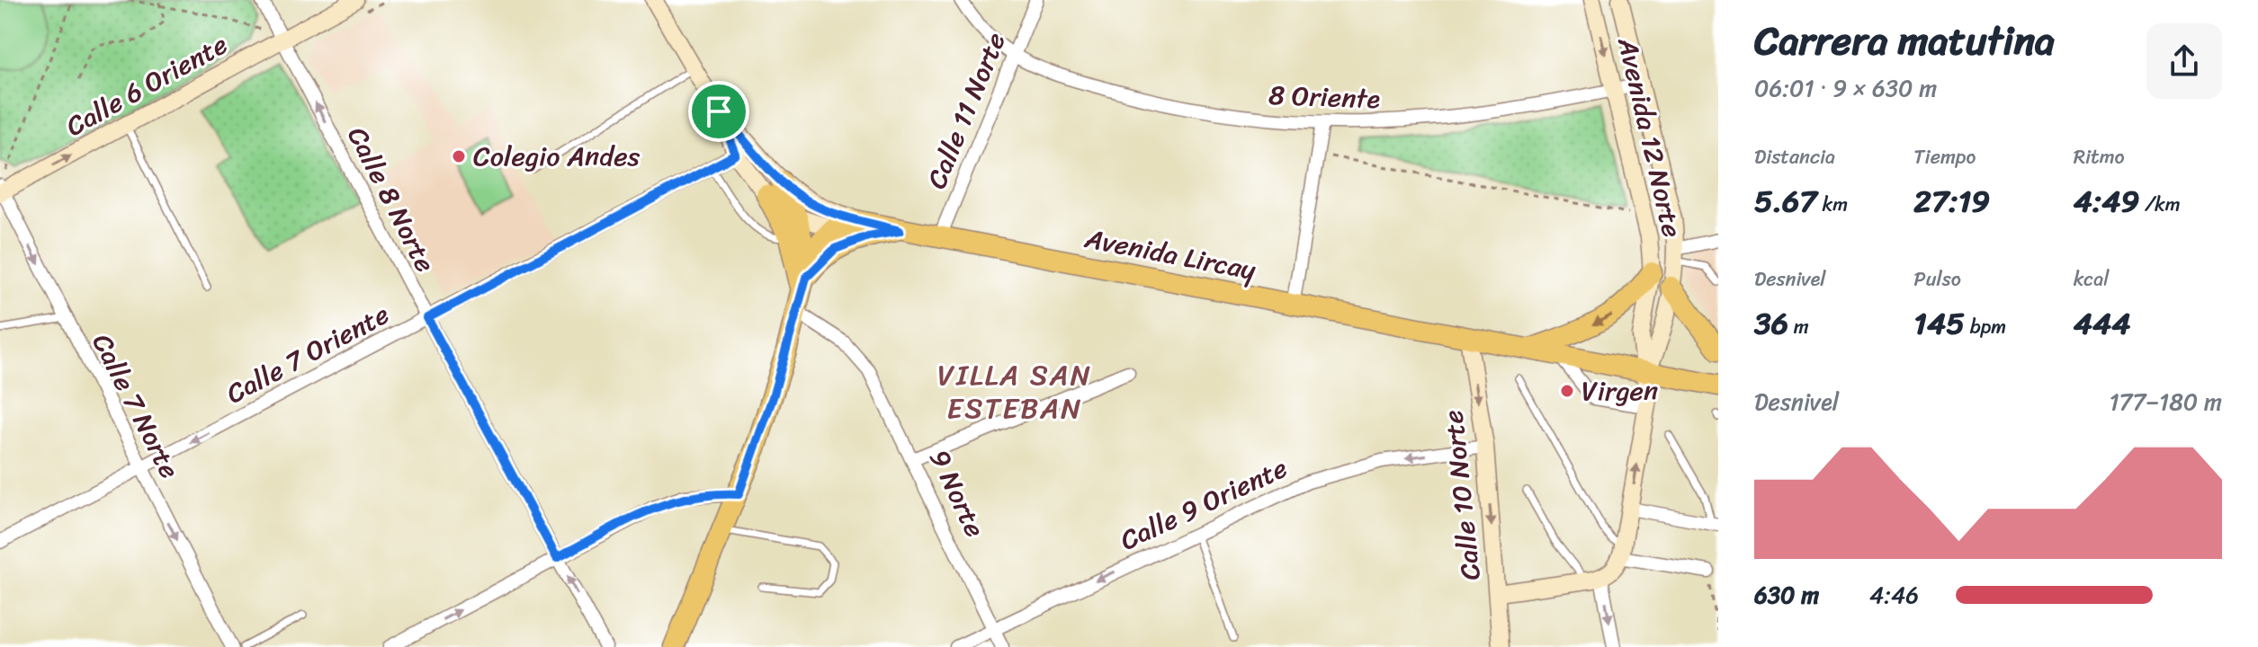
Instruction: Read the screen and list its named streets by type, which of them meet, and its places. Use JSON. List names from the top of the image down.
{
  "streets": {
    "main road": [
      "Calle 6 Oriente",
      "Avenida 12 Norte",
      "Avenida Lircay",
      "Calle 10 Norte"
    ],
    "street": [
      "8 Oriente",
      "Calle 11 Norte",
      "Calle 8 Norte",
      "Calle 7 Oriente",
      "Calle 7 Norte",
      "9 Norte",
      "Calle 9 Oriente"
    ]
  },
  "crossings": [
    ["Calle 6 Oriente", "Calle 8 Norte"],
    ["Calle 6 Oriente", "Calle 7 Norte"],
    ["8 Oriente", "Calle 11 Norte"],
    ["8 Oriente", "Avenida 12 Norte"],
    ["Calle 11 Norte", "Avenida Lircay"],
    ["Avenida 12 Norte", "Avenida Lircay"],
    ["Calle 8 Norte", "Calle 7 Oriente"],
    ["Avenida Lircay", "Calle 10 Norte"],
    ["Calle 7 Oriente", "Calle 7 Norte"],
    ["9 Norte", "Calle 9 Oriente"],
    ["Calle 10 Norte", "Calle 9 Oriente"]
  ],
  "one_way": [
    "Calle 6 Oriente",
    "Calle 8 Norte",
    "Calle 7 Oriente",
    "Calle 7 Norte",
    "Calle 10 Norte",
    "Calle 9 Oriente"
  ],
  "districts": ["VILLA SAN ESTEBAN"],
  "places": ["Colegio Andes", "Virgen"],
  "page": {
    "heading": ["Carrera matutina", "06:01 · 9 × 630 m"],
    "stats": [
      ["Distancia", "5.67 km"],
      ["Tiempo", "27:19"],
      ["Ritmo", "4:49 /km"],
      ["Desnivel", "36 m"],
      ["Pulso", "145 bpm"],
      ["kcal", "444"]
    ],
    "chart": ["Desnivel", "177–180 m"],
    "list": [
      {
        "name": "630 m",
        "note": "4:46"
      }
    ]
  }
}
